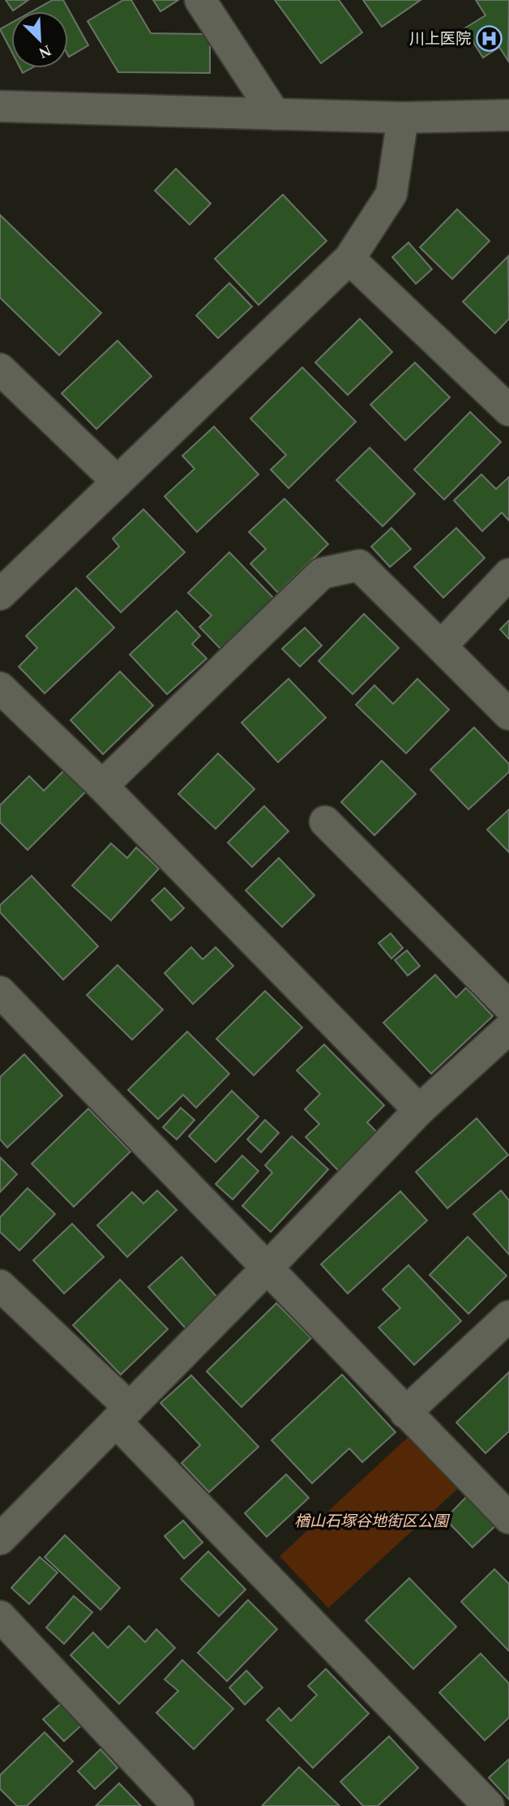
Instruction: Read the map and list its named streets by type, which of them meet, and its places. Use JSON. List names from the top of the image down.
{
  "parks": ["楢山石塚谷地街区公園"],
  "places": {
    "hospital": ["川上医院"]
  },
  "north": "bottom right"
}
